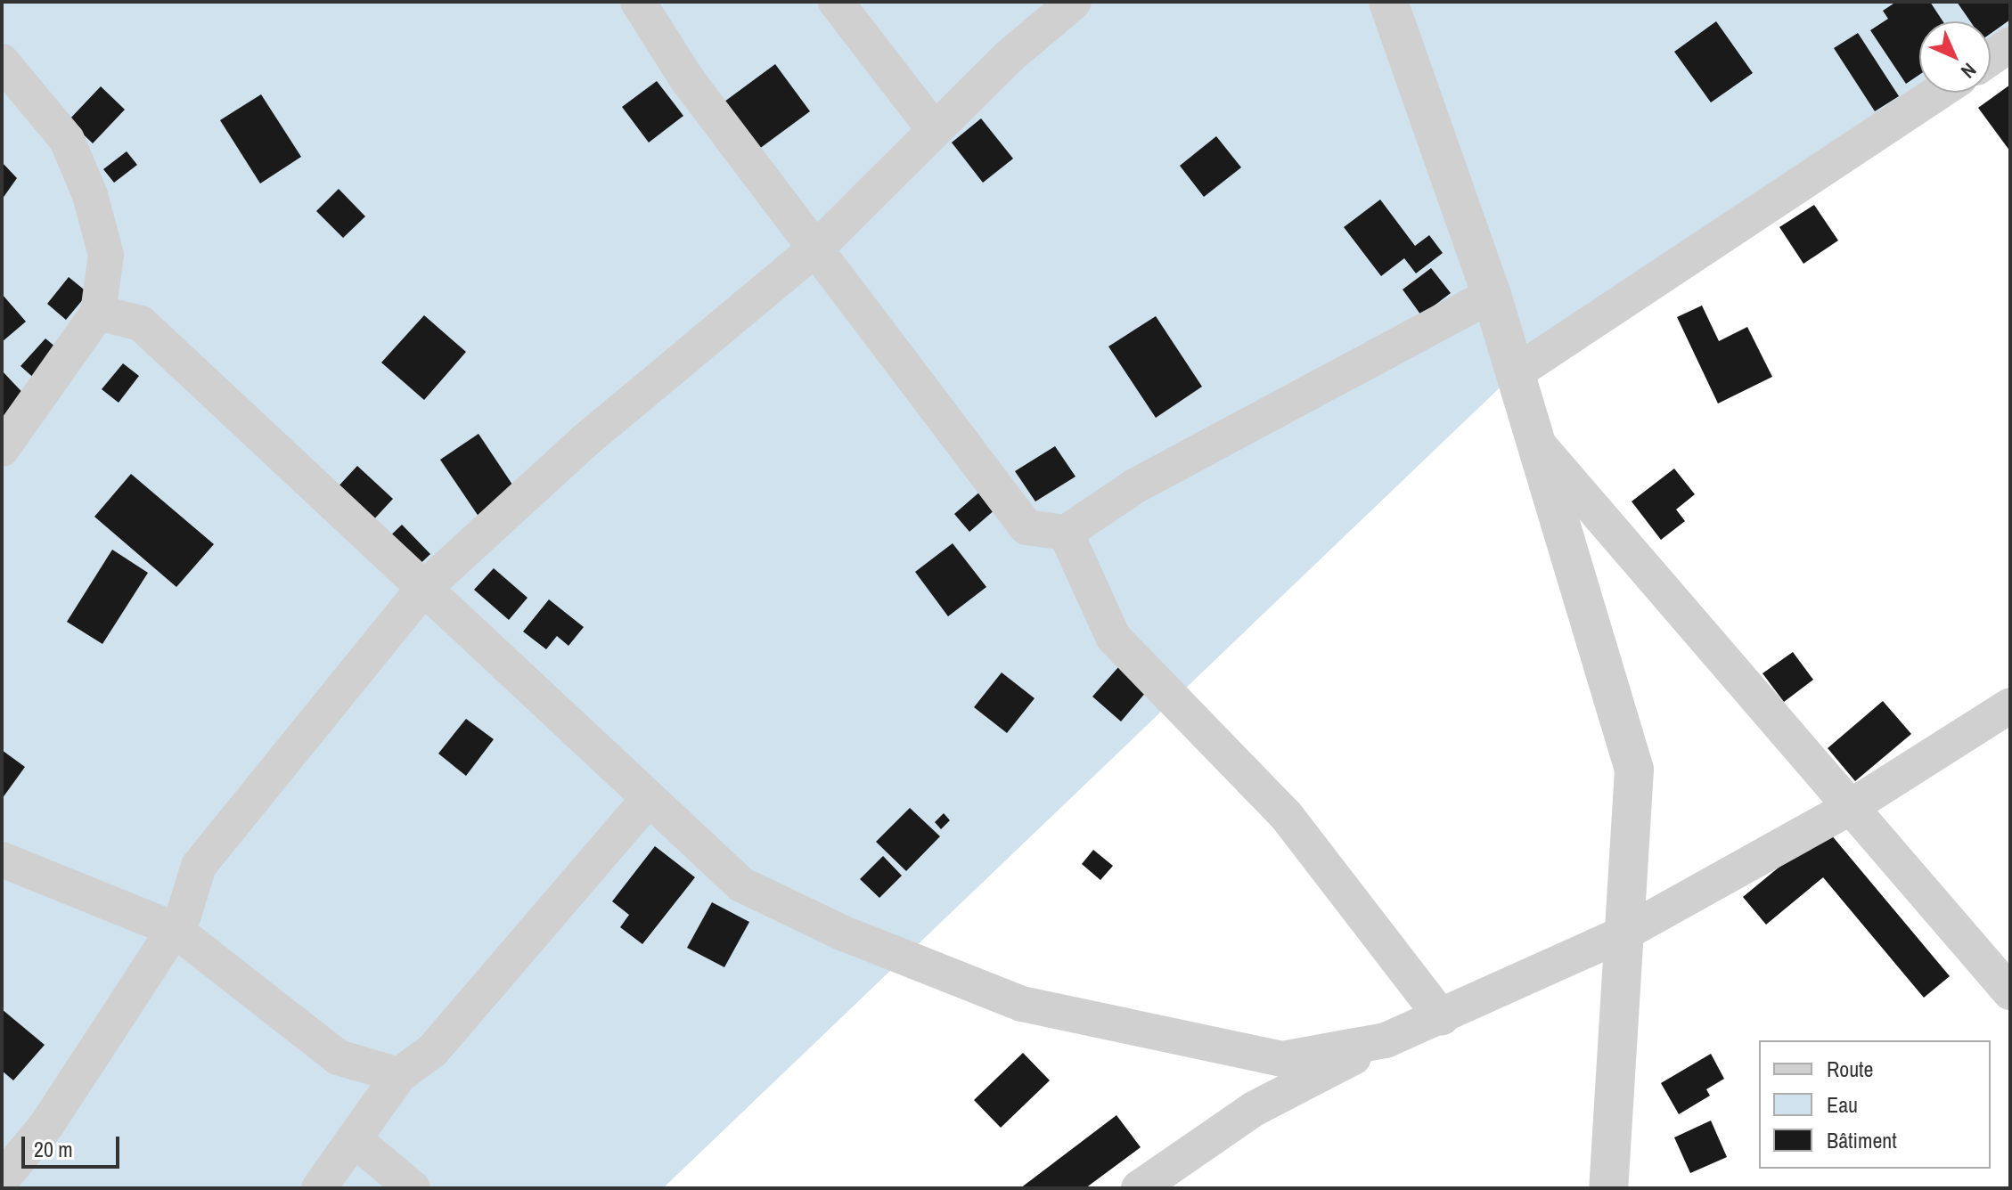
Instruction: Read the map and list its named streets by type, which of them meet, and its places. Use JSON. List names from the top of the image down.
{
  "legend": ["Route", "Eau", "Bâtiment"],
  "scale_bar": "20 m",
  "north": "bottom right"
}
